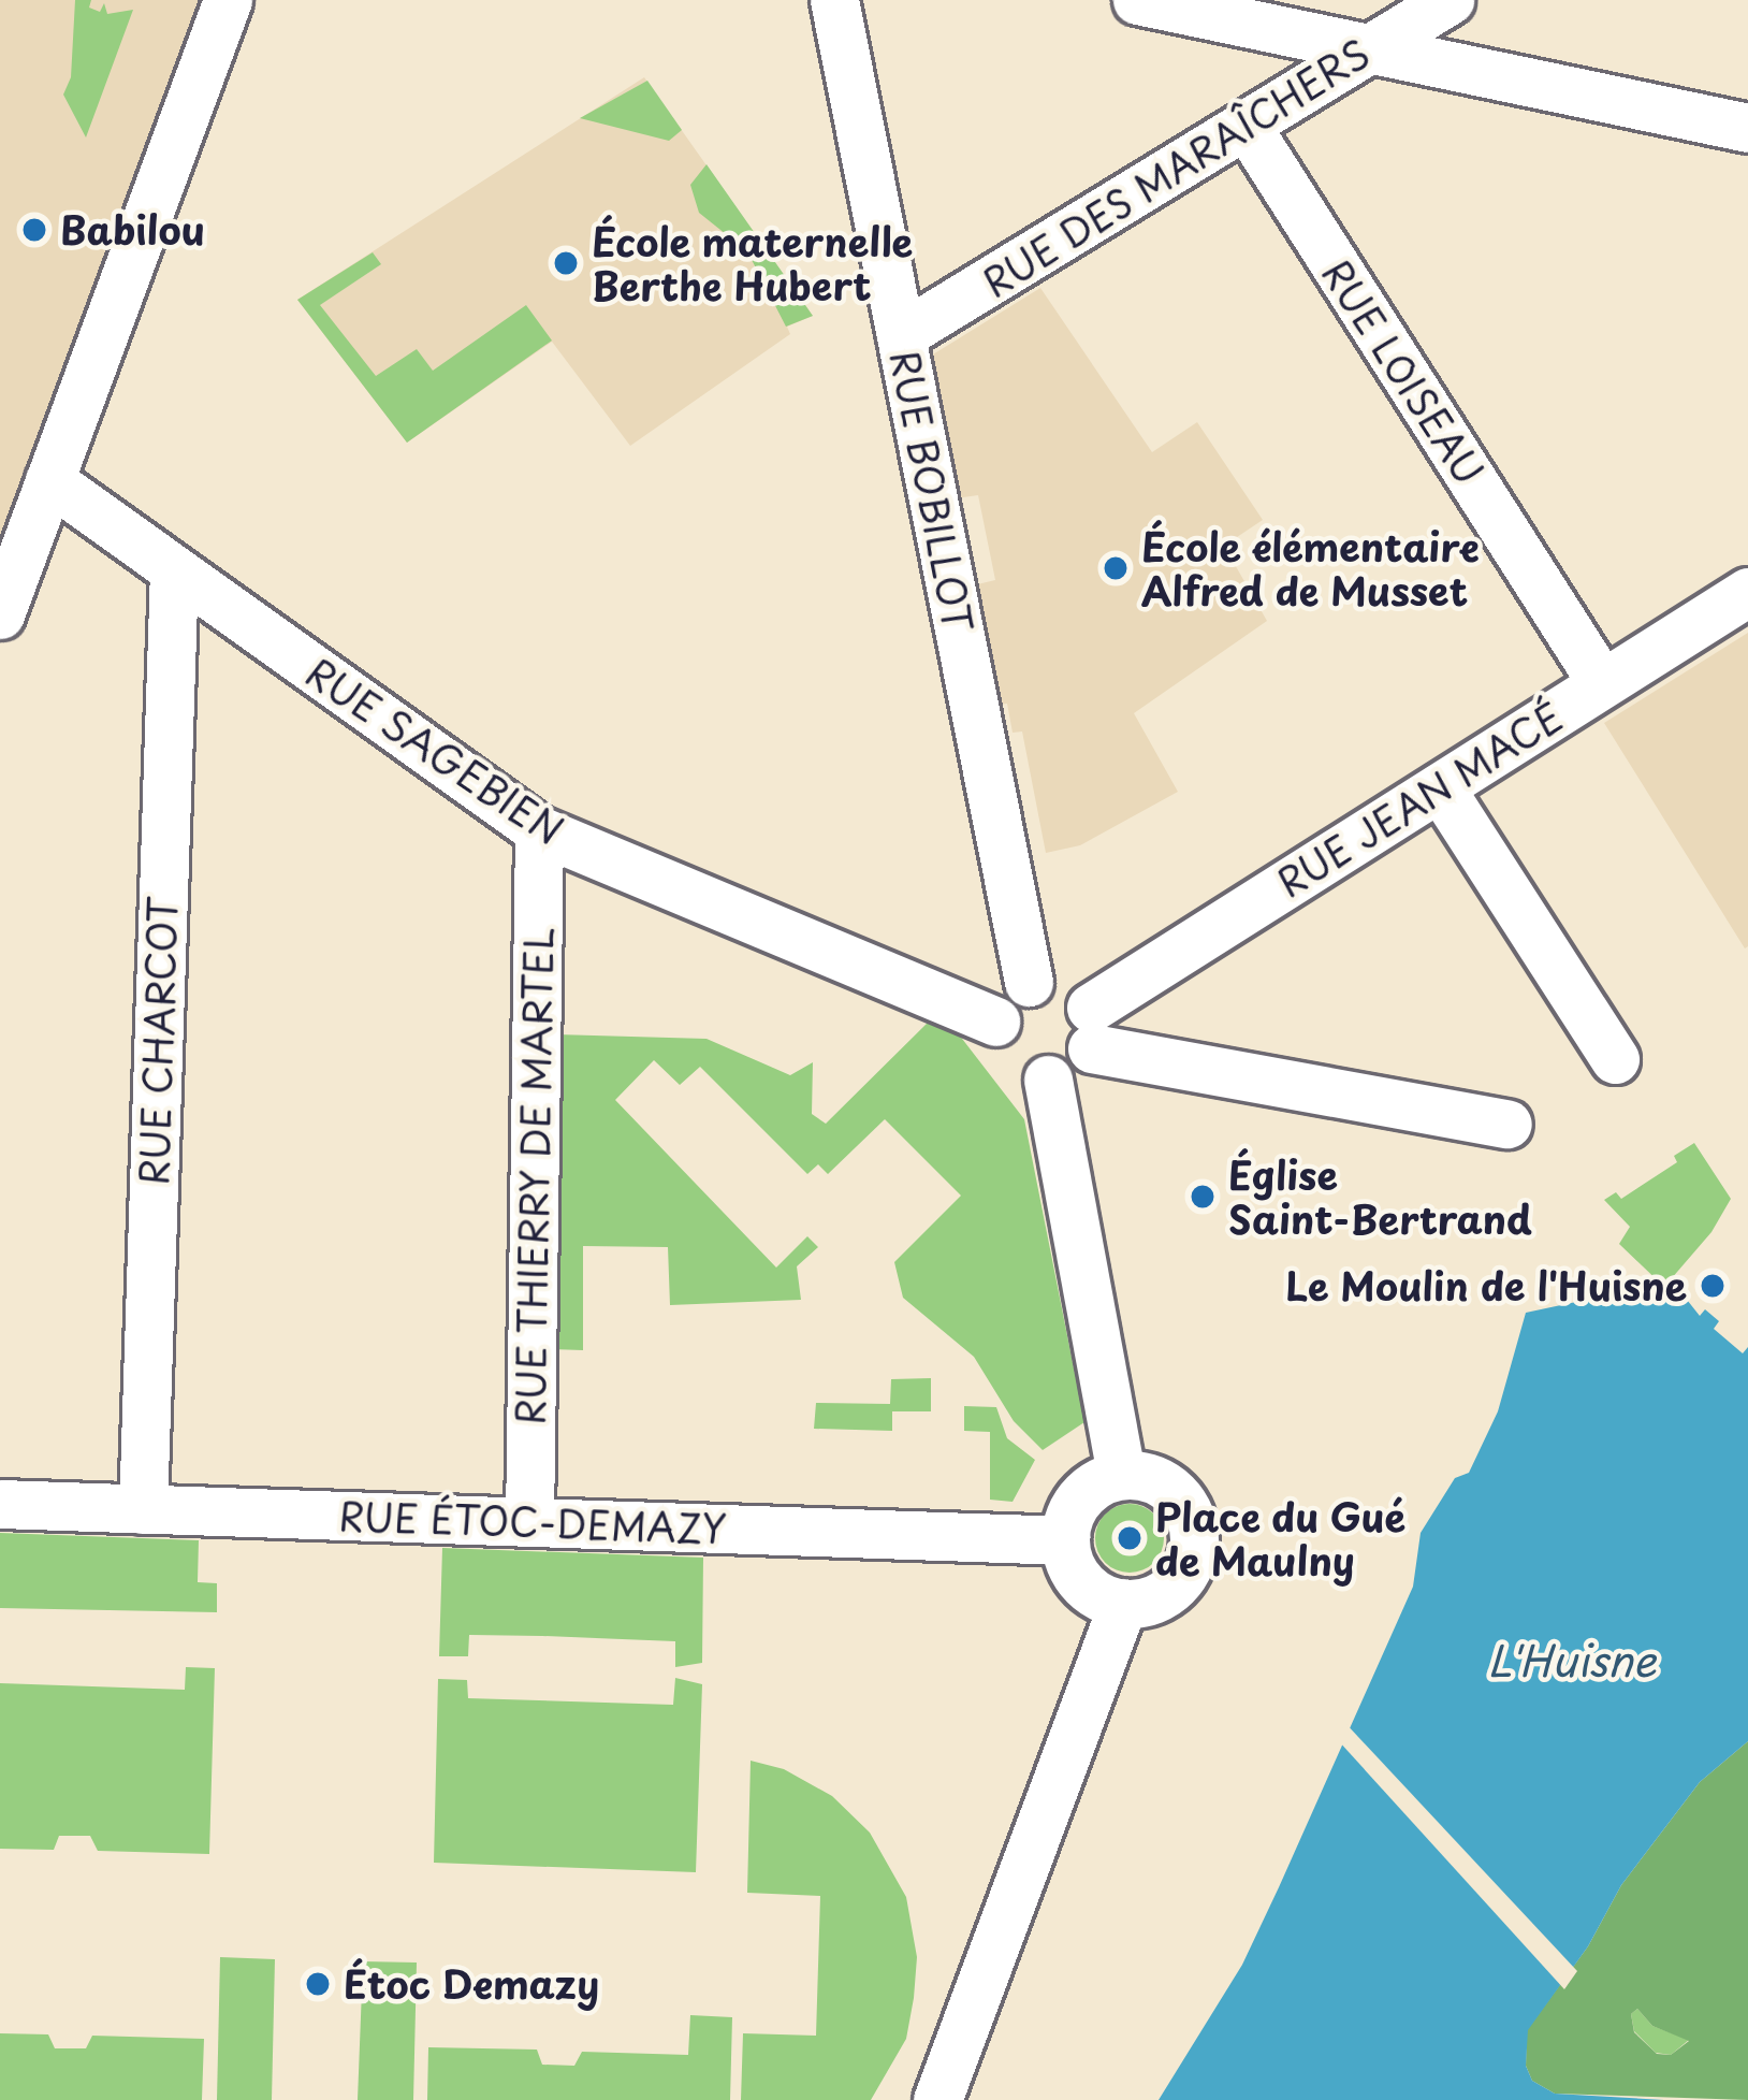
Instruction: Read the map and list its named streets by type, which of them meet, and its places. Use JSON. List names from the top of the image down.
{
  "streets": {
    "street": [
      "RUE DES MARAÎCHERS",
      "RUE LOISEAU",
      "RUE BOBILLOT",
      "RUE SAGEBIEN",
      "RUE JEAN MACÉ",
      "RUE CHARCOT",
      "RUE THIERRY DE MARTEL",
      "RUE ÉTOC-DEMAZY"
    ]
  },
  "crossings": [
    ["RUE DES MARAÎCHERS", "RUE LOISEAU"],
    ["RUE DES MARAÎCHERS", "RUE BOBILLOT"],
    ["RUE LOISEAU", "RUE JEAN MACÉ"],
    ["RUE BOBILLOT", "RUE SAGEBIEN"],
    ["RUE BOBILLOT", "RUE JEAN MACÉ"],
    ["RUE SAGEBIEN", "RUE JEAN MACÉ"],
    ["RUE SAGEBIEN", "RUE CHARCOT"],
    ["RUE SAGEBIEN", "RUE THIERRY DE MARTEL"],
    ["RUE CHARCOT", "RUE ÉTOC-DEMAZY"],
    ["RUE THIERRY DE MARTEL", "RUE ÉTOC-DEMAZY"]
  ],
  "water": ["L'Huisne"],
  "places": [
    "Babilou",
    "École maternelle Berthe Hubert",
    "École élémentaire Alfred de Musset",
    "Église Saint-Bertrand",
    "Le Moulin de l'Huisne",
    "Place du Gué de Maulny",
    "Étoc Demazy"
  ]
}
